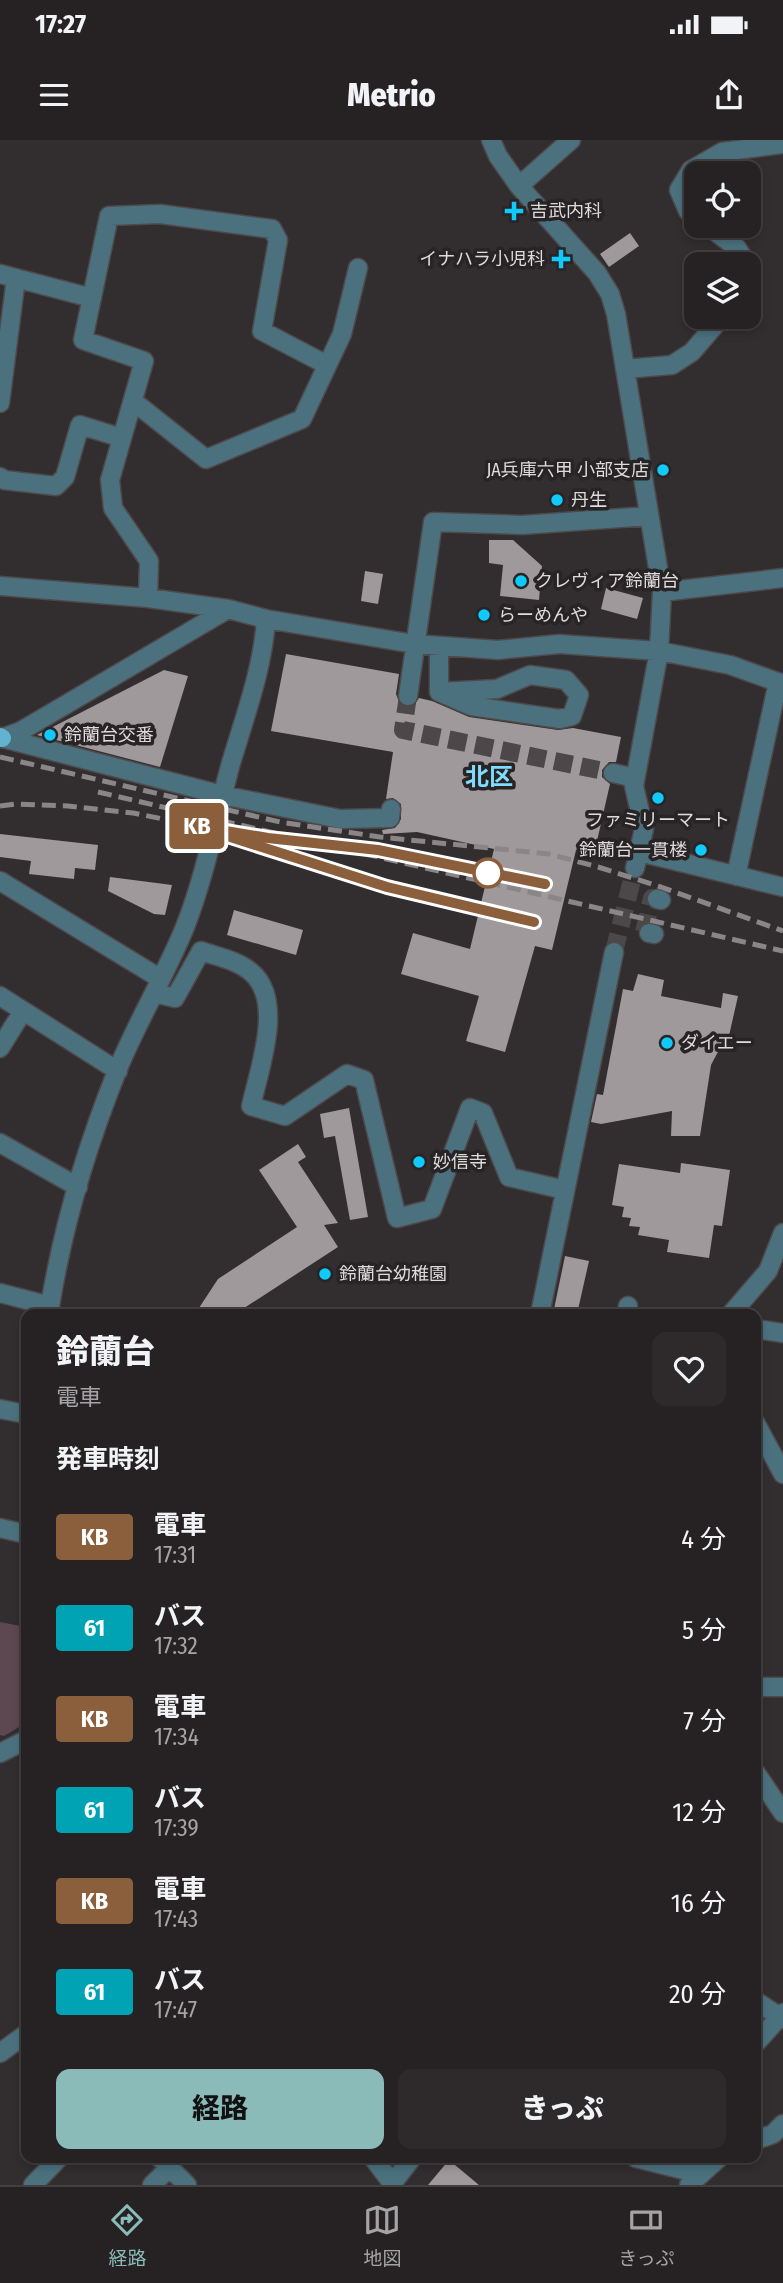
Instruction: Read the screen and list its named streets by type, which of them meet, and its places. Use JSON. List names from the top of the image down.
{
  "districts": ["北区"],
  "places": {
    "health": ["吉武内科", "イナハラ小児科"],
    "other": [
      "JA兵庫六甲 小部支店",
      "丹生",
      "クレヴィア鈴蘭台",
      "らーめんや",
      "鈴蘭台交番",
      "ファミリーマート",
      "鈴蘭台一貫楼",
      "ダイエー",
      "妙信寺",
      "鈴蘭台幼稚園"
    ]
  },
  "page": {
    "status": "17:27",
    "header": "Metrio",
    "on_map": "KB",
    "heading": [
      ["鈴蘭台", "電車"],
      "発車時刻"
    ],
    "list": [
      {
        "mark": "KB",
        "name": "電車",
        "note": "17:31",
        "value": "4 分"
      },
      {
        "mark": "61",
        "name": "バス",
        "note": "17:32",
        "value": "5 分"
      },
      {
        "mark": "KB",
        "name": "電車",
        "note": "17:34",
        "value": "7 分"
      },
      {
        "mark": "61",
        "name": "バス",
        "note": "17:39",
        "value": "12 分"
      },
      {
        "mark": "KB",
        "name": "電車",
        "note": "17:43",
        "value": "16 分"
      },
      {
        "mark": "61",
        "name": "バス",
        "note": "17:47",
        "value": "20 分"
      }
    ],
    "buttons": ["経路", "きっぷ"],
    "tabs": ["経路", "地図", "きっぷ"]
  }
}
